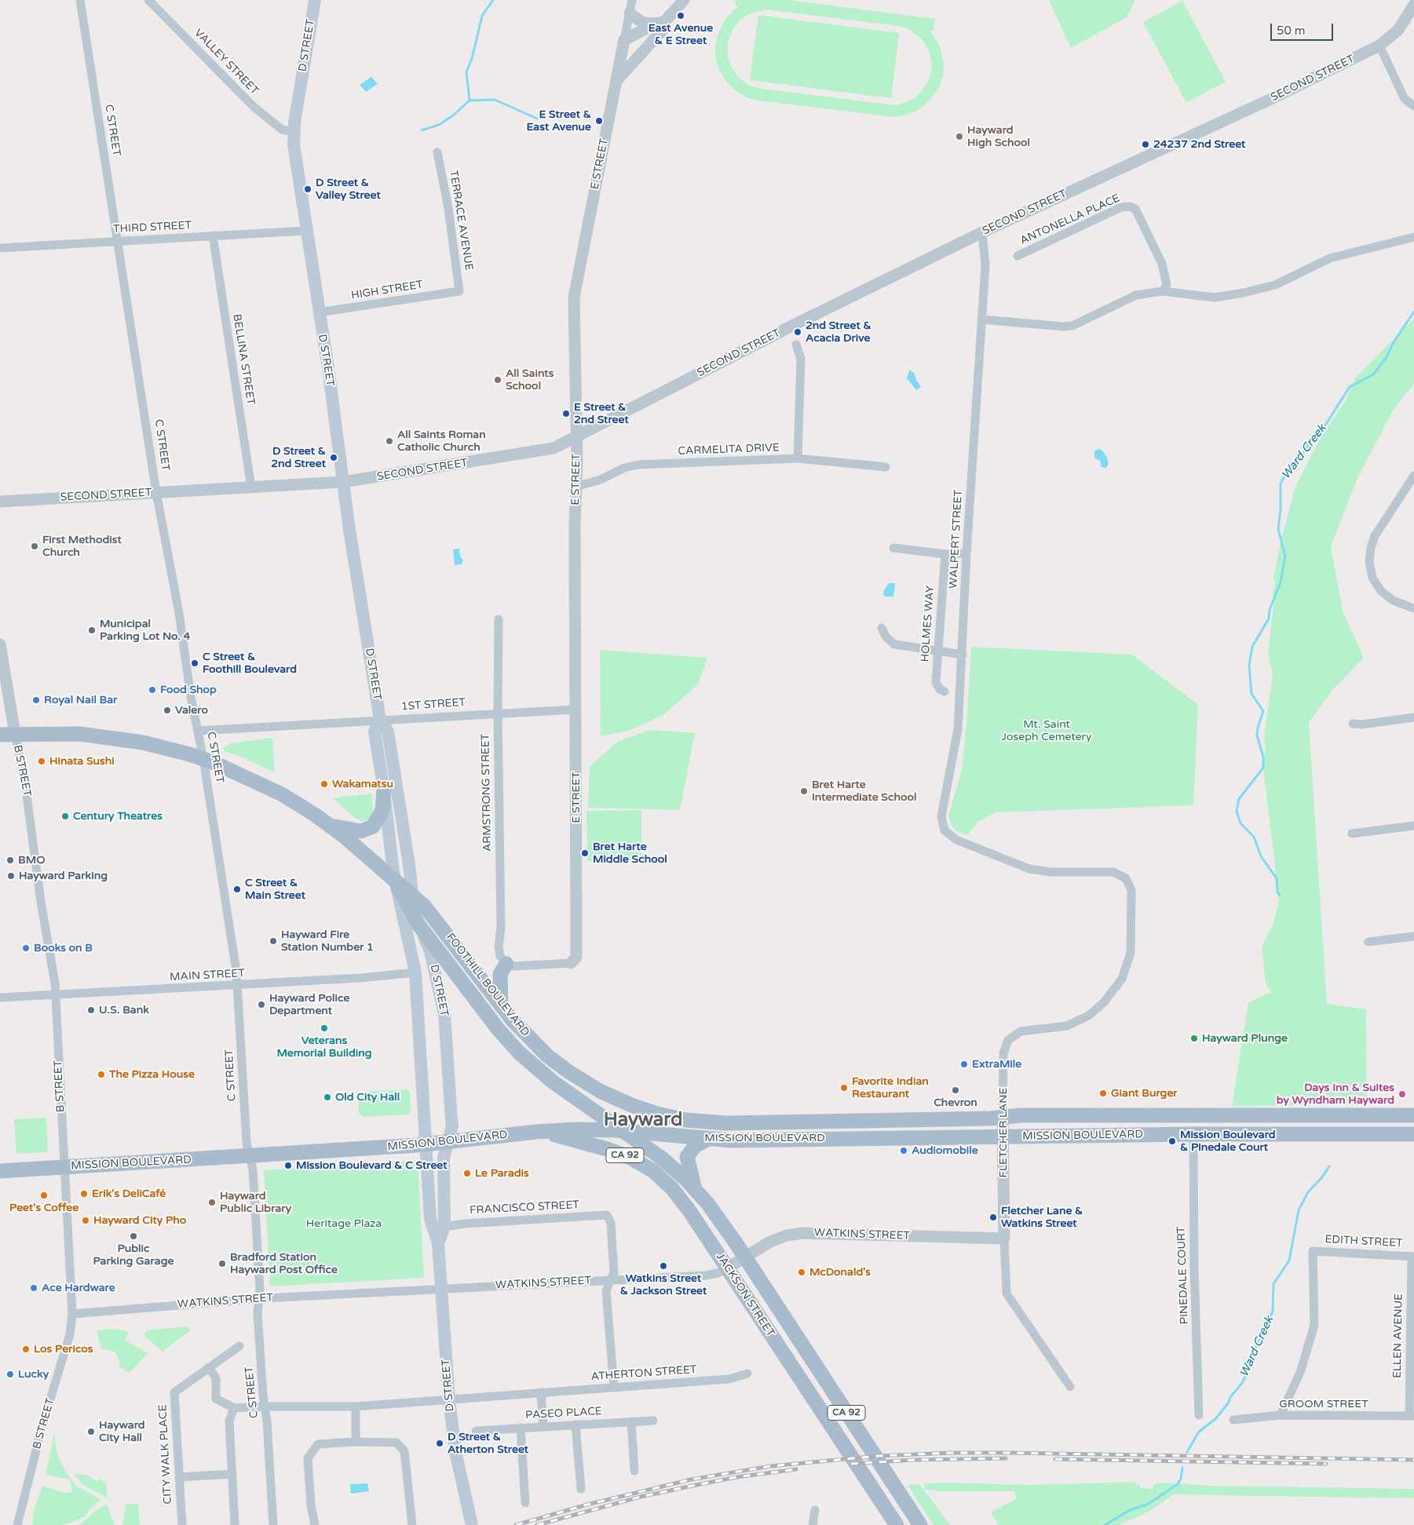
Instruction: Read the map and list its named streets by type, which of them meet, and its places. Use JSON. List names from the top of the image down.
{
  "streets": {
    "main road": [
      "D STREET",
      "FOOTHILL BOULEVARD",
      "MISSION BOULEVARD",
      "CA 92",
      "JACKSON STREET"
    ],
    "street": [
      "VALLEY STREET",
      "SECOND STREET",
      "C STREET",
      "E STREET",
      "ANTONELLA PLACE",
      "TERRACE AVENUE",
      "THIRD STREET",
      "HIGH STREET",
      "BELLINA STREET",
      "CARMELITA DRIVE",
      "WALPERT STREET",
      "HOLMES WAY",
      "1ST STREET",
      "B STREET",
      "ARMSTRONG STREET",
      "MAIN STREET",
      "FLETCHER LANE",
      "FRANCISCO STREET",
      "WATKINS STREET",
      "EDITH STREET",
      "PINEDALE COURT",
      "ELLEN AVENUE",
      "ATHERTON STREET",
      "GROOM STREET",
      "PASEO PLACE",
      "CITY WALK PLACE"
    ]
  },
  "crossings": [
    ["D STREET", "VALLEY STREET"],
    ["D STREET", "SECOND STREET"],
    ["D STREET", "THIRD STREET"],
    ["D STREET", "HIGH STREET"],
    ["D STREET", "1ST STREET"],
    ["D STREET", "MAIN STREET"],
    ["D STREET", "FOOTHILL BOULEVARD"],
    ["D STREET", "MISSION BOULEVARD"],
    ["D STREET", "FRANCISCO STREET"],
    ["D STREET", "WATKINS STREET"],
    ["D STREET", "ATHERTON STREET"],
    ["SECOND STREET", "C STREET"],
    ["SECOND STREET", "E STREET"],
    ["SECOND STREET", "BELLINA STREET"],
    ["SECOND STREET", "WALPERT STREET"],
    ["C STREET", "THIRD STREET"],
    ["C STREET", "1ST STREET"],
    ["C STREET", "MAIN STREET"],
    ["C STREET", "FOOTHILL BOULEVARD"],
    ["C STREET", "MISSION BOULEVARD"],
    ["C STREET", "WATKINS STREET"],
    ["C STREET", "ATHERTON STREET"],
    ["E STREET", "CARMELITA DRIVE"],
    ["E STREET", "1ST STREET"],
    ["TERRACE AVENUE", "HIGH STREET"],
    ["THIRD STREET", "BELLINA STREET"],
    ["WALPERT STREET", "FLETCHER LANE"],
    ["1ST STREET", "ARMSTRONG STREET"],
    ["B STREET", "MAIN STREET"],
    ["B STREET", "FOOTHILL BOULEVARD"],
    ["B STREET", "MISSION BOULEVARD"],
    ["B STREET", "WATKINS STREET"],
    ["FOOTHILL BOULEVARD", "MISSION BOULEVARD"],
    ["FOOTHILL BOULEVARD", "JACKSON STREET"],
    ["FLETCHER LANE", "MISSION BOULEVARD"],
    ["FLETCHER LANE", "WATKINS STREET"],
    ["MISSION BOULEVARD", "PINEDALE COURT"],
    ["MISSION BOULEVARD", "JACKSON STREET"],
    ["FRANCISCO STREET", "WATKINS STREET"],
    ["WATKINS STREET", "JACKSON STREET"],
    ["EDITH STREET", "ELLEN AVENUE"],
    ["EDITH STREET", "GROOM STREET"],
    ["ELLEN AVENUE", "GROOM STREET"]
  ],
  "districts": ["Hayward"],
  "water": ["Ward Creek"],
  "parks": ["Mt. Saint Joseph Cemetery", "Heritage Plaza"],
  "places": [
    "East Avenue & E Street",
    "E Street & East Avenue",
    "Hayward High School",
    "24237 2nd Street",
    "D Street & Valley Street",
    "2nd Street & Acacia Drive",
    "All Saints School",
    "E Street & 2nd Street",
    "All Saints Roman Catholic Church",
    "D Street & 2nd Street",
    "First Methodist Church",
    "Municipal Parking Lot No. 4",
    "C Street & Foothill Boulevard",
    "Food Shop",
    "Royal Nail Bar",
    "Valero",
    "Hinata Sushi",
    "Wakamatsu",
    "Bret Harte Intermediate School",
    "Century Theatres",
    "Bret Harte Middle School",
    "BMO",
    "Hayward Parking",
    "C Street & Main Street",
    "Hayward Fire Station Number 1",
    "Books on B",
    "Hayward Police Department",
    "U.S. Bank",
    "Veterans Memorial Building",
    "Hayward Plunge",
    "ExtraMile",
    "The Pizza House",
    "Favorite Indian Restaurant",
    "Chevron",
    "Giant Burger",
    "Days Inn & Suites by Wyndham Hayward",
    "Old City Hall",
    "Mission Boulevard & Pinedale Court",
    "Audiomobile",
    "Mission Boulevard & C Street",
    "Le Paradis",
    "Erik's DeliCafé",
    "Peet's Coffee",
    "Hayward Public Library",
    "Fletcher Lane & Watkins Street",
    "Hayward City Pho",
    "Public Parking Garage",
    "Bradford Station Hayward Post Office",
    "Watkins Street & Jackson Street",
    "McDonald's",
    "Ace Hardware",
    "Los Pericos",
    "Lucky",
    "Hayward City Hall",
    "D Street & Atherton Street"
  ],
  "scale_bar": "50 m"
}
